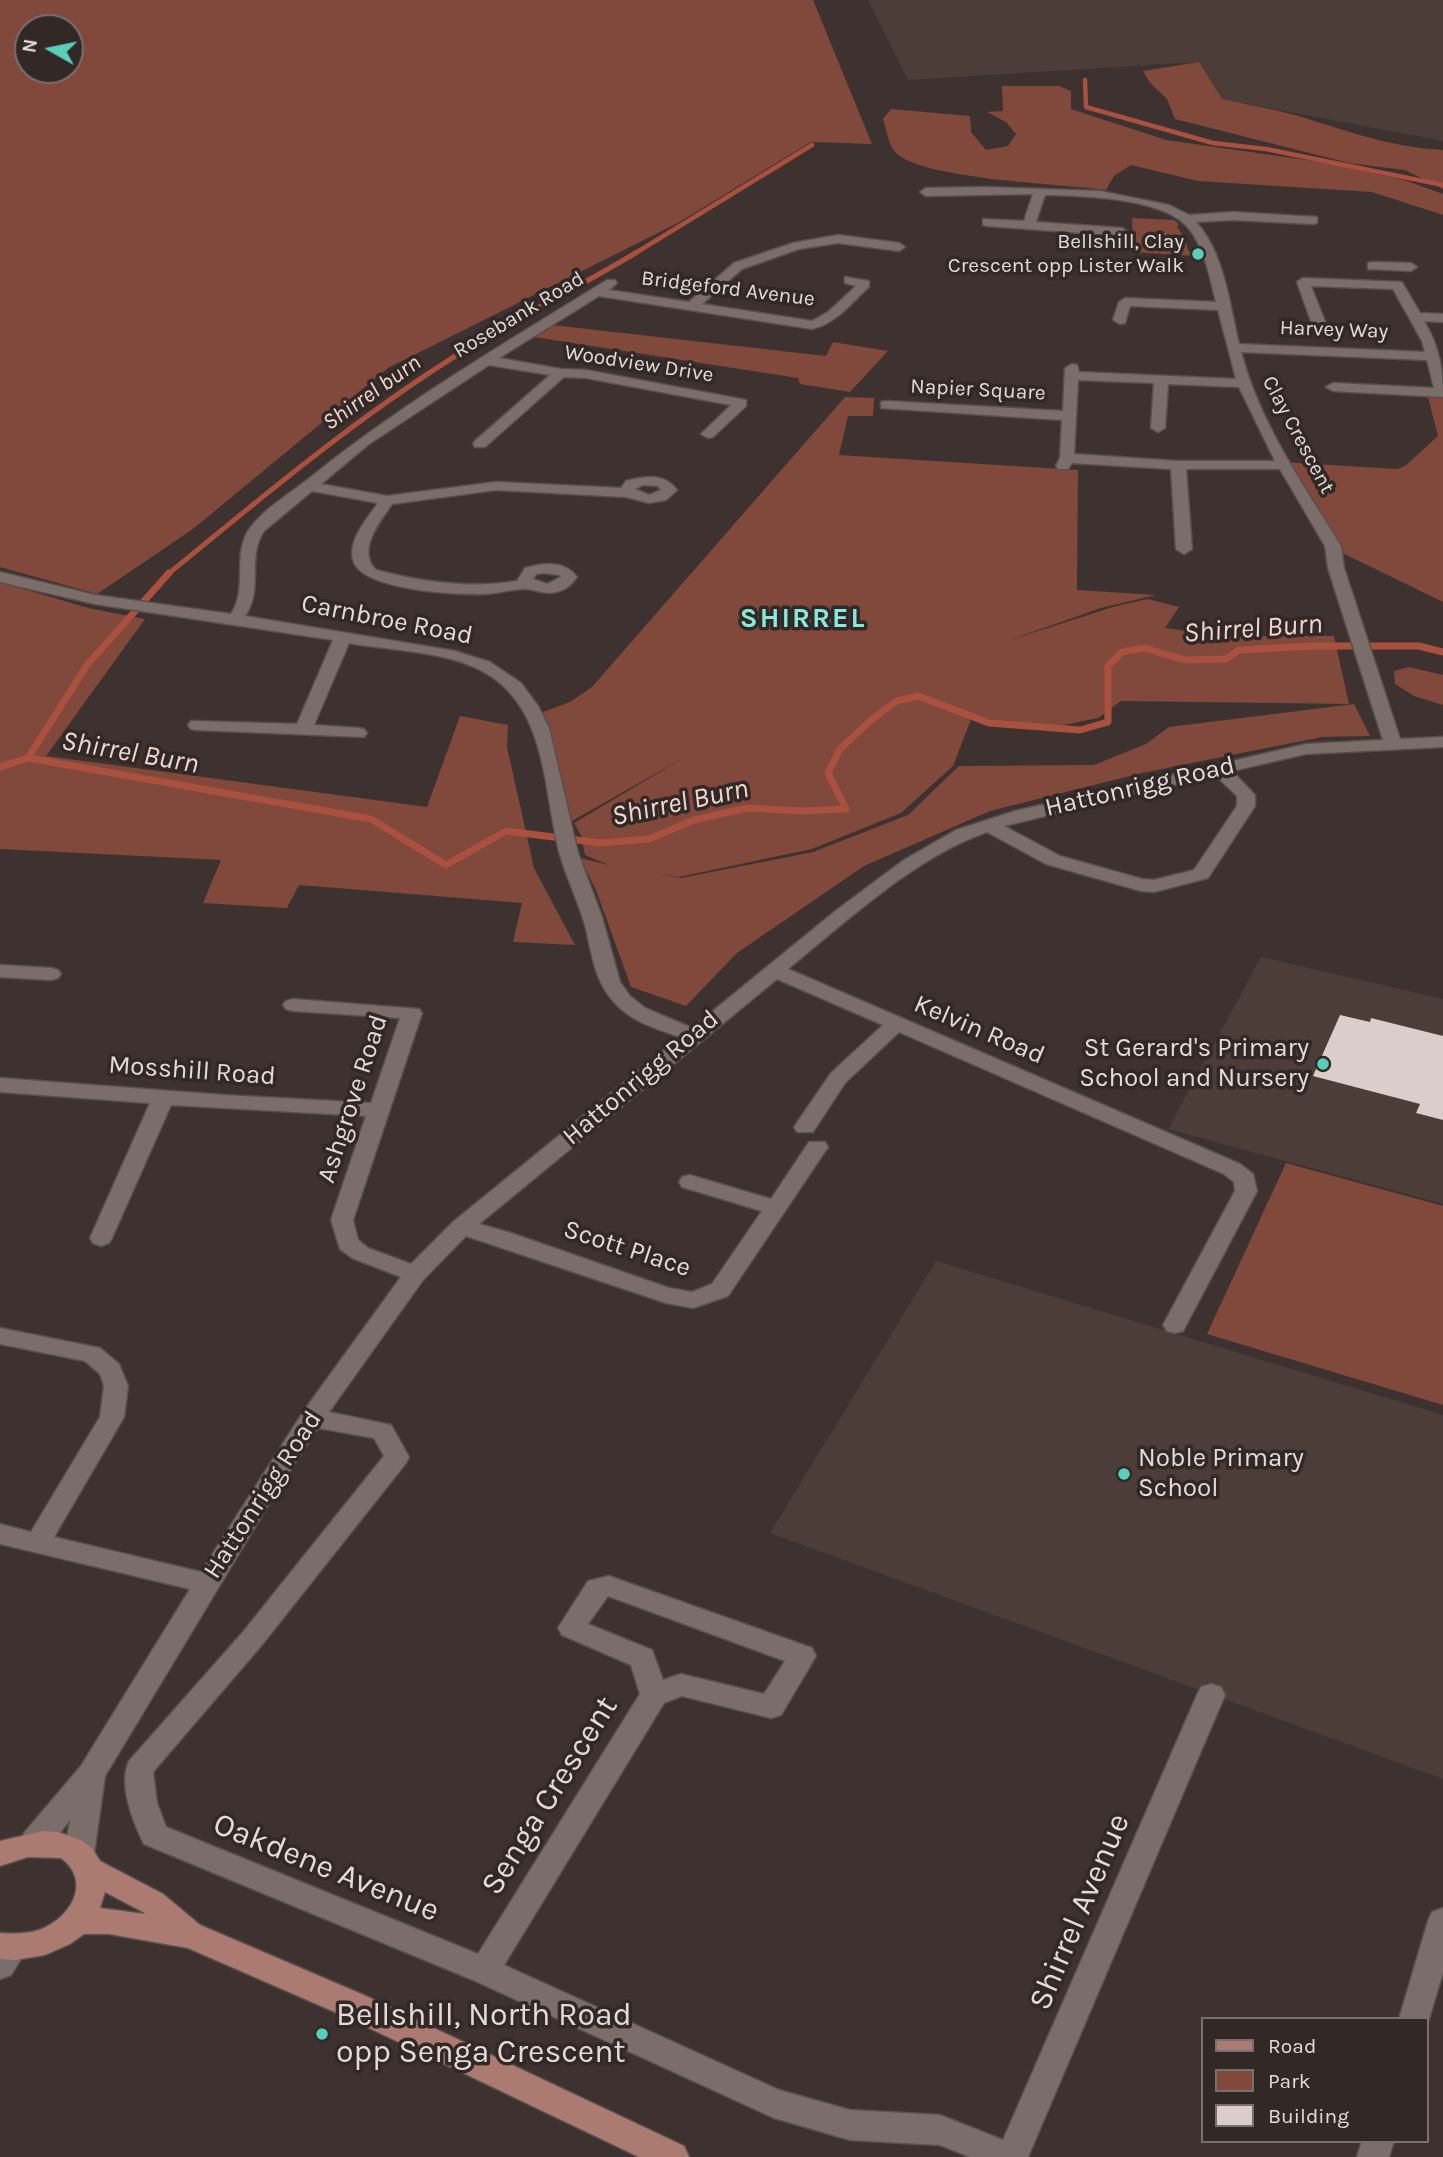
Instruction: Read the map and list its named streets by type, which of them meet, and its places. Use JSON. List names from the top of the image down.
{
  "streets": {
    "street": [
      "Bridgeford Avenue",
      "Rosebank Road",
      "Harvey Way",
      "Woodview Drive",
      "Napier Square",
      "Clay Crescent",
      "Carnbroe Road",
      "Hattonrigg Road",
      "Kelvin Road",
      "Mosshill Road",
      "Ashgrove Road",
      "Scott Place",
      "Senga Crescent",
      "Oakdene Avenue",
      "Shirrel Avenue"
    ]
  },
  "crossings": [
    ["Bridgeford Avenue", "Rosebank Road"],
    ["Rosebank Road", "Woodview Drive"],
    ["Rosebank Road", "Carnbroe Road"],
    ["Harvey Way", "Clay Crescent"],
    ["Napier Square", "Clay Crescent"],
    ["Clay Crescent", "Hattonrigg Road"],
    ["Carnbroe Road", "Hattonrigg Road"],
    ["Hattonrigg Road", "Kelvin Road"],
    ["Hattonrigg Road", "Ashgrove Road"],
    ["Hattonrigg Road", "Scott Place"],
    ["Hattonrigg Road", "Oakdene Avenue"],
    ["Mosshill Road", "Ashgrove Road"],
    ["Senga Crescent", "Oakdene Avenue"],
    ["Oakdene Avenue", "Shirrel Avenue"]
  ],
  "districts": ["SHIRREL"],
  "water": ["Shirrel burn", "Shirrel Burn"],
  "places": [
    "Bellshill, Clay Crescent opp Lister Walk",
    "St Gerard's Primary School and Nursery",
    "Noble Primary School",
    "Bellshill, North Road opp Senga Crescent"
  ],
  "legend": ["Road", "Park", "Building"],
  "north": "left"
}
